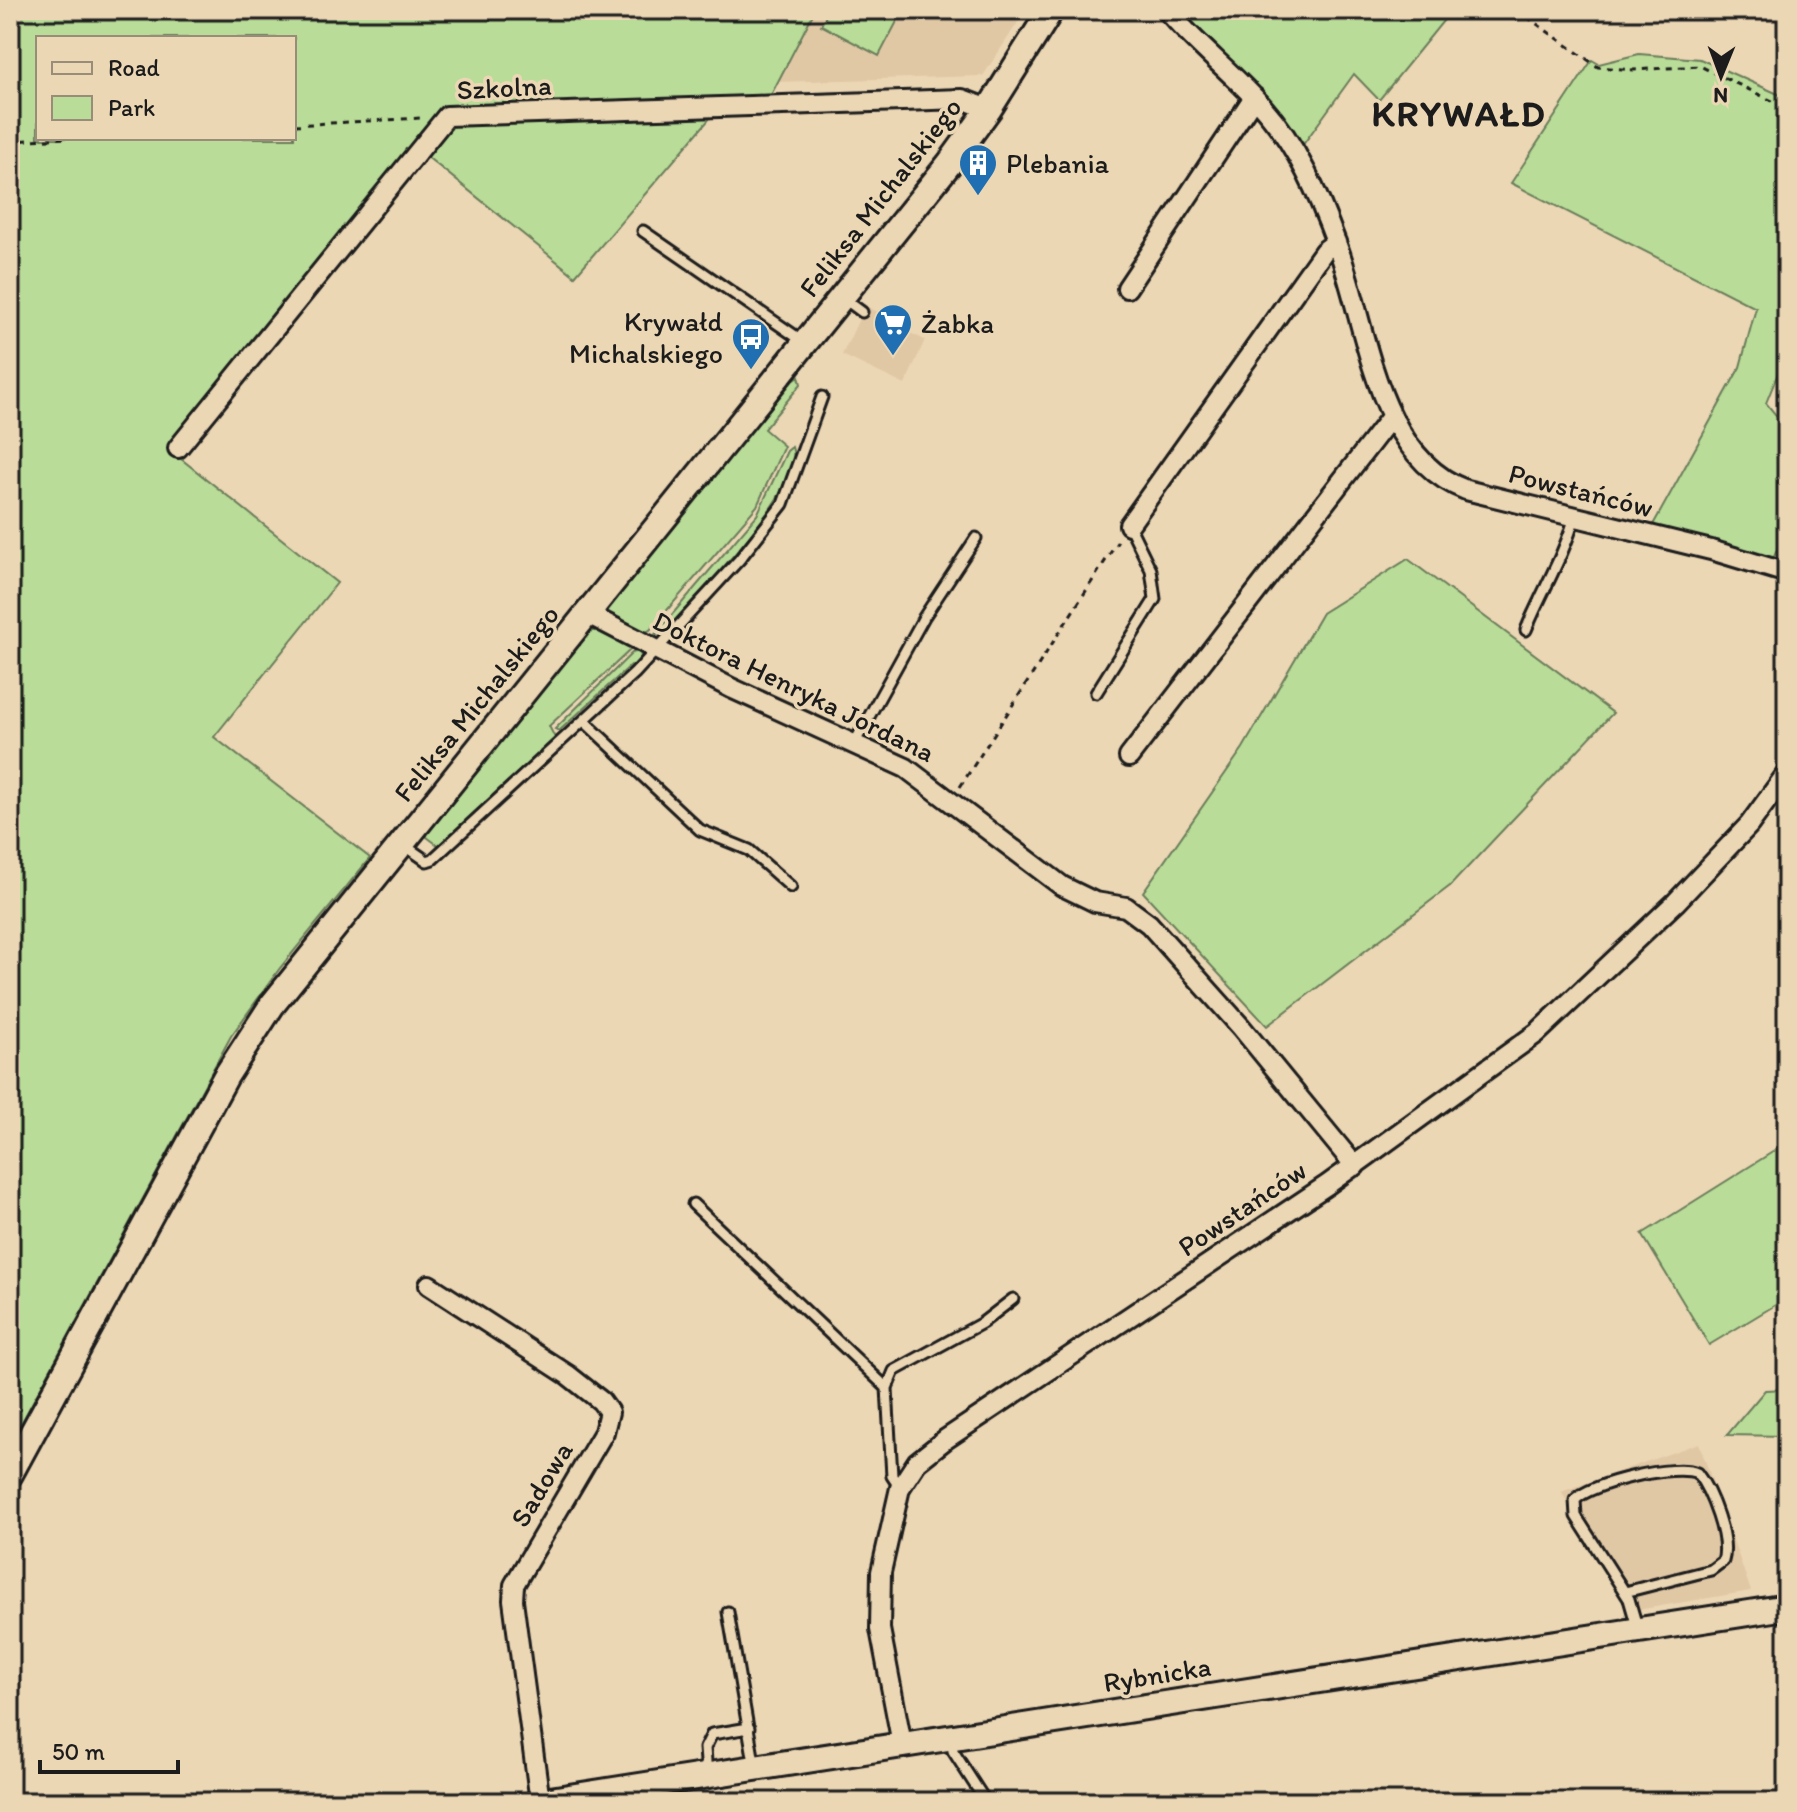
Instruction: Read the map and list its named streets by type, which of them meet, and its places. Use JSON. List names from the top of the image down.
{
  "streets": {
    "street": [
      "Szkolna",
      "Feliksa Michalskiego",
      "Powstańców",
      "Doktora Henryka Jordana",
      "Sadowa",
      "Rybnicka"
    ]
  },
  "crossings": [
    ["Szkolna", "Feliksa Michalskiego"],
    ["Feliksa Michalskiego", "Doktora Henryka Jordana"],
    ["Powstańców", "Doktora Henryka Jordana"],
    ["Powstańców", "Rybnicka"],
    ["Sadowa", "Rybnicka"]
  ],
  "districts": ["KRYWAŁD"],
  "places": {
    "building": ["Plebania"],
    "supermarket": ["Żabka"],
    "bus stop": ["Krywałd Michalskiego"]
  },
  "legend": ["Road", "Park"],
  "scale_bar": "50 m",
  "north": "bottom"
}
